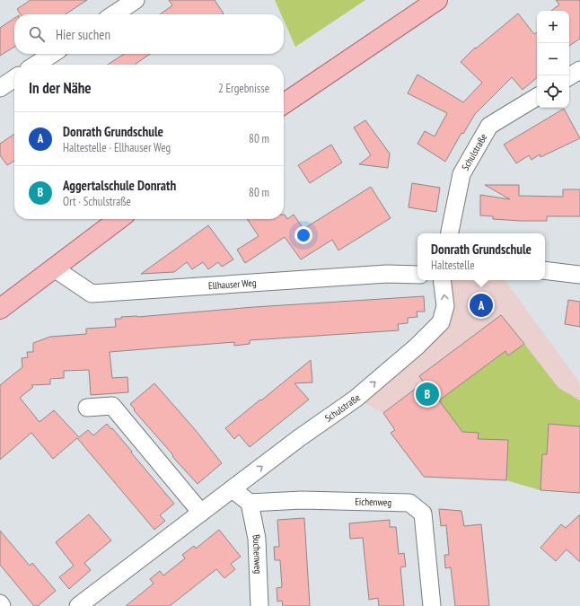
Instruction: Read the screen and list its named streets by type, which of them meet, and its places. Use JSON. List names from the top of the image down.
{
  "streets": {
    "street": [
      "Schulstraße",
      "Ellhauser Weg",
      "Eichenweg",
      "Buchenweg"
    ]
  },
  "crossings": [
    ["Eichenweg", "Buchenweg"]
  ],
  "one_way": ["Schulstraße"],
  "page": {
    "map_buttons": ["+", "−"],
    "search": "Hier suchen",
    "heading": ["In der Nähe", "2 Ergebnisse"],
    "list": [
      {
        "mark": "A",
        "name": "Donrath Grundschule",
        "note": "Haltestelle · Ellhauser Weg",
        "value": "80 m"
      },
      {
        "mark": "B",
        "name": "Aggertalschule Donrath",
        "note": "Ort · Schulstraße",
        "value": "80 m"
      }
    ],
    "popup": ["Donrath Grundschule", "Haltestelle"],
    "pins": ["A", "B"]
  }
}
